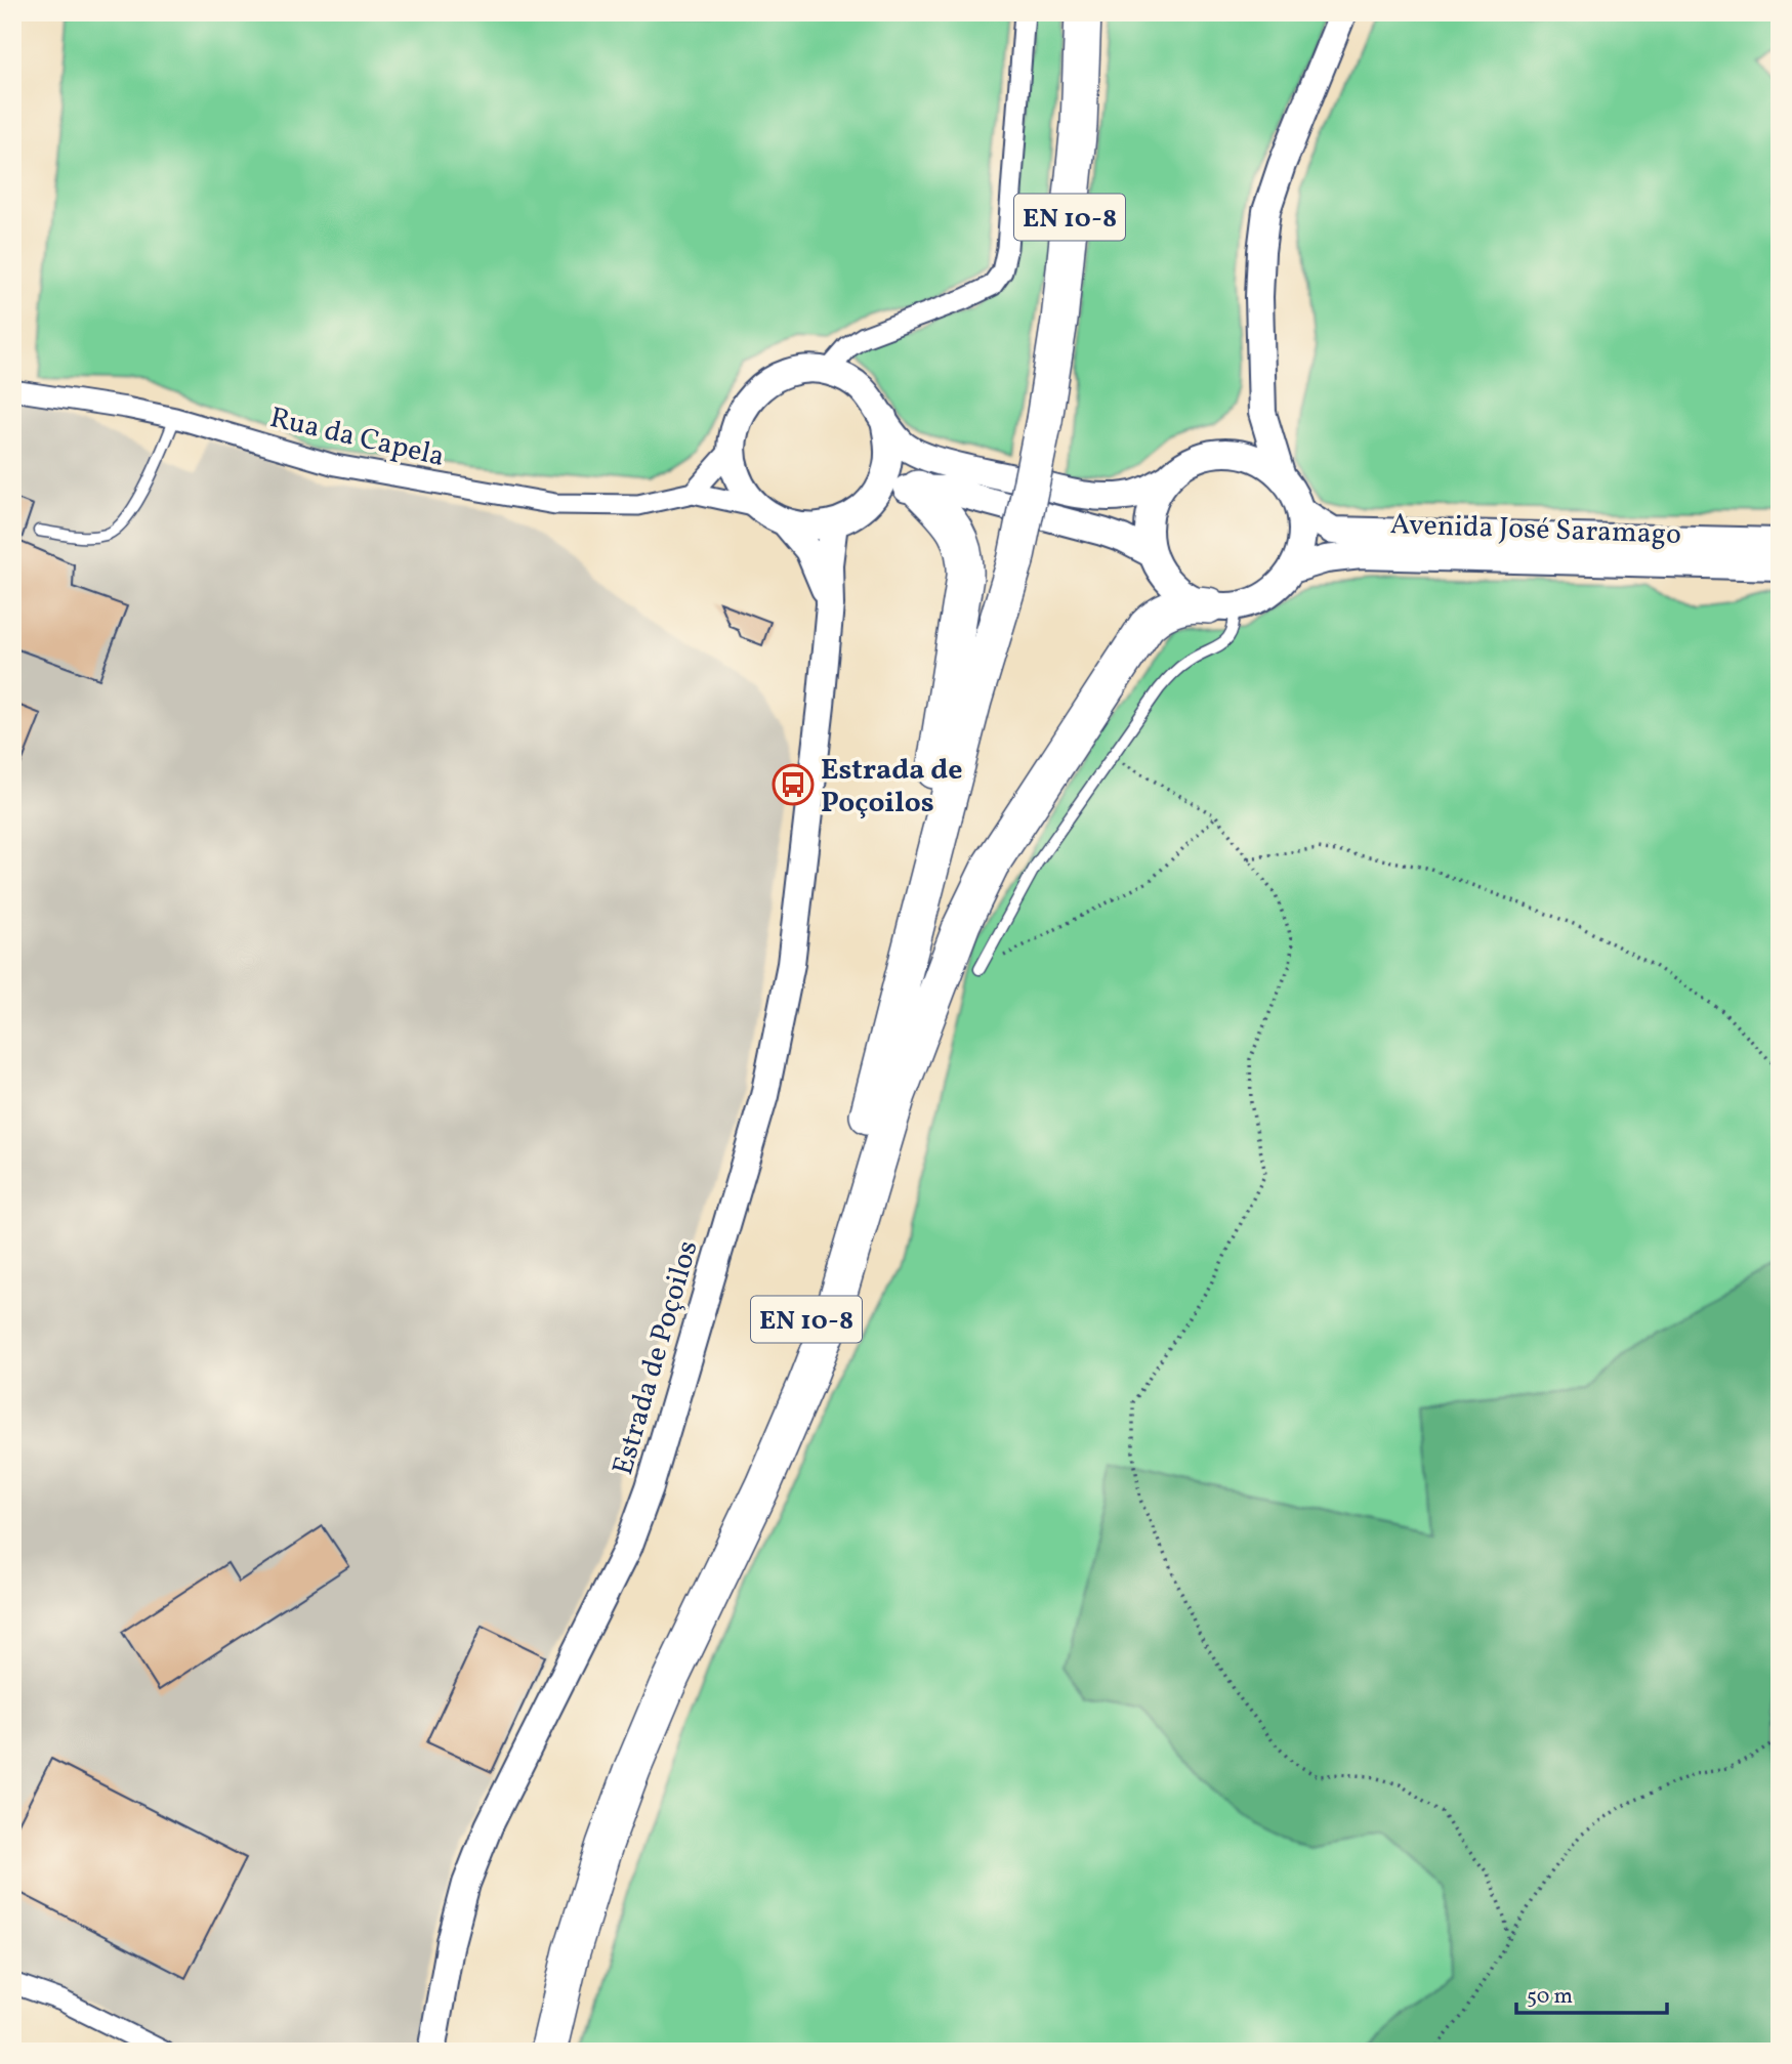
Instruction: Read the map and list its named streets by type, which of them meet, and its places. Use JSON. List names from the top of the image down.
{
  "streets": {
    "highway": ["EN 10-8"],
    "main road": ["Avenida José Saramago", "Estrada de Poçoilos"],
    "street": ["Rua da Capela"]
  },
  "crossings": [
    ["Rua da Capela", "Estrada de Poçoilos"],
    ["Avenida José Saramago", "Estrada de Poçoilos"]
  ],
  "places": {
    "bus stop": ["Estrada de Poçoilos"]
  },
  "scale_bar": "50 m"
}
